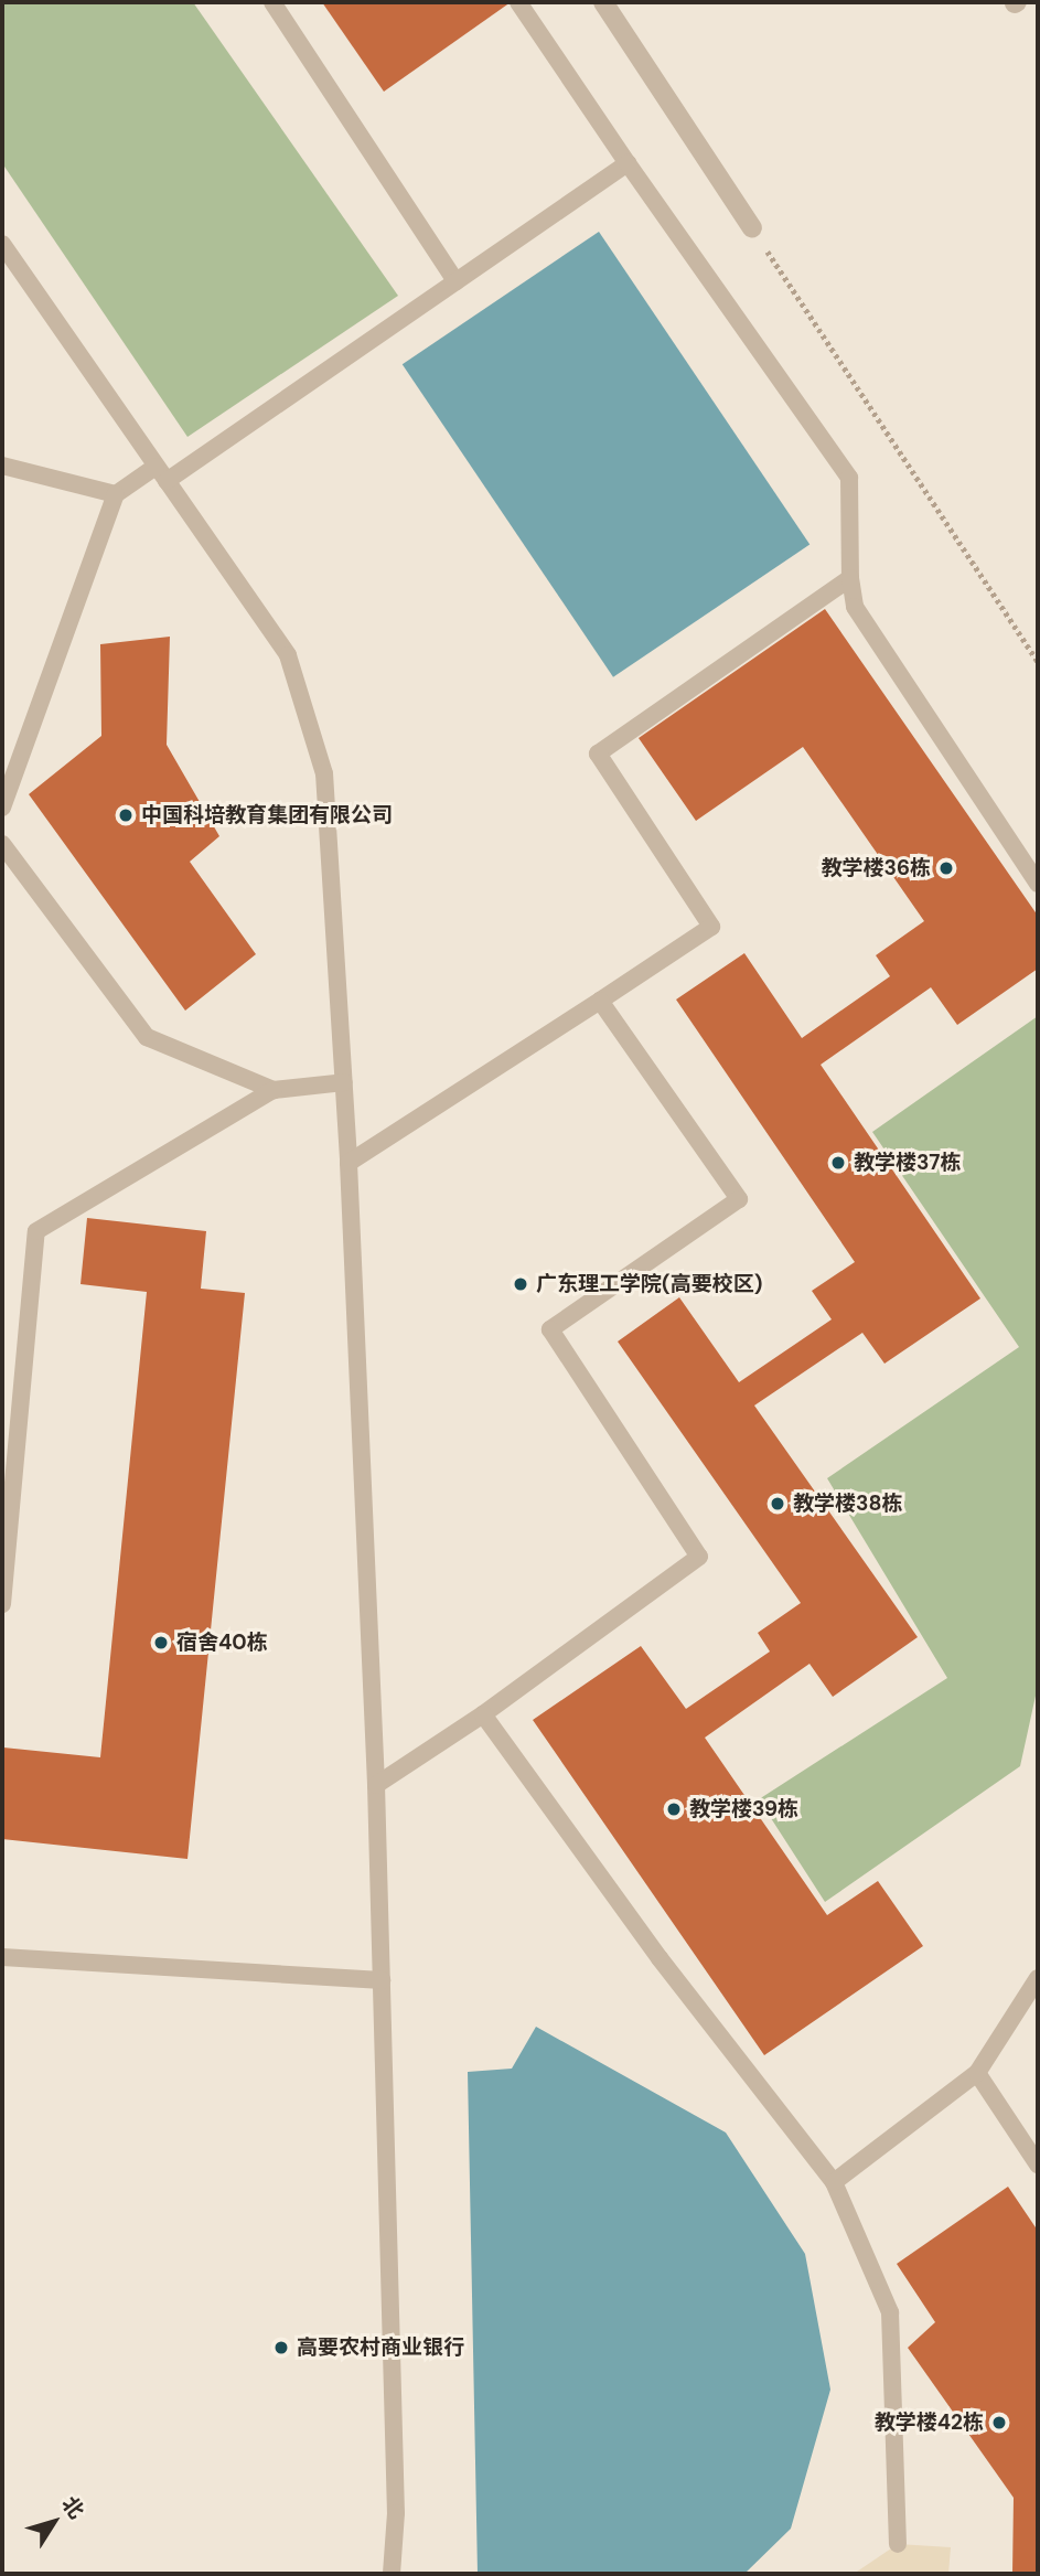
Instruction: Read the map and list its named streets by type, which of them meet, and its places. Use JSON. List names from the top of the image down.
{
  "places": [
    "中国科培教育集团有限公司",
    "教学楼36栋",
    "教学楼37栋",
    "广东理工学院(高要校区)",
    "教学楼38栋",
    "宿舍40栋",
    "教学楼39栋",
    "高要农村商业银行",
    "教学楼42栋"
  ],
  "north": "top right"
}
